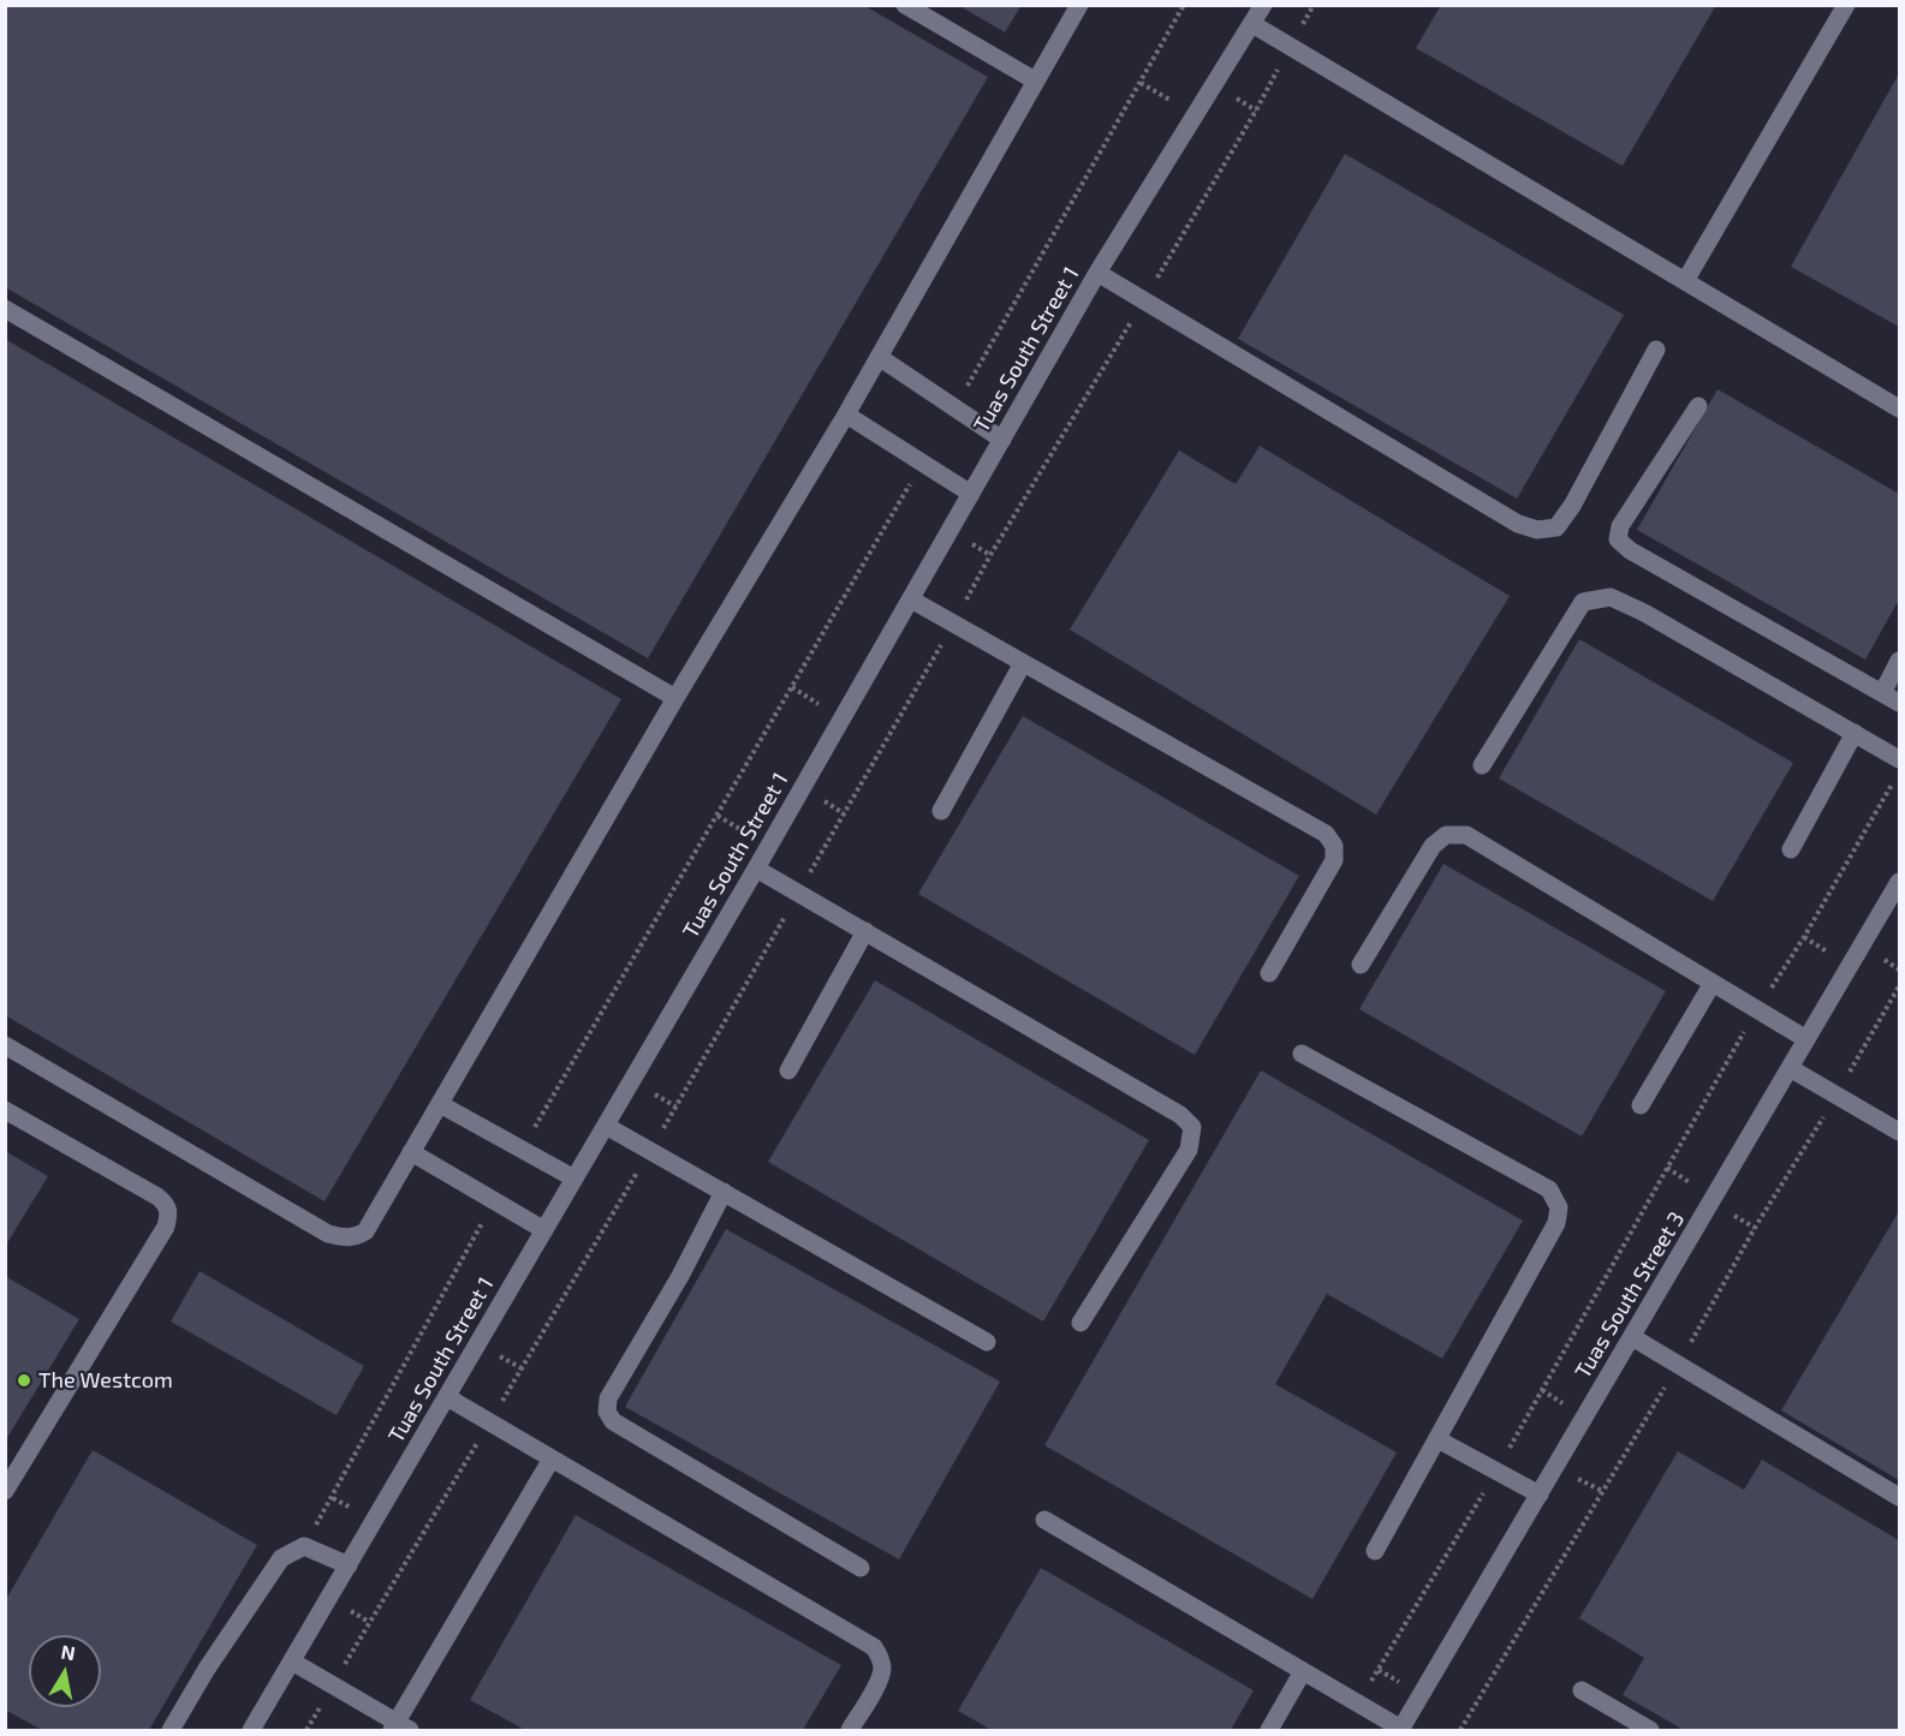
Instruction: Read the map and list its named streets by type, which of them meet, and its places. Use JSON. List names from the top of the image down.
{
  "streets": {
    "street": ["Tuas South Street 1", "Tuas South Street 3"]
  },
  "places": ["The Westcom"],
  "north": "top"
}
